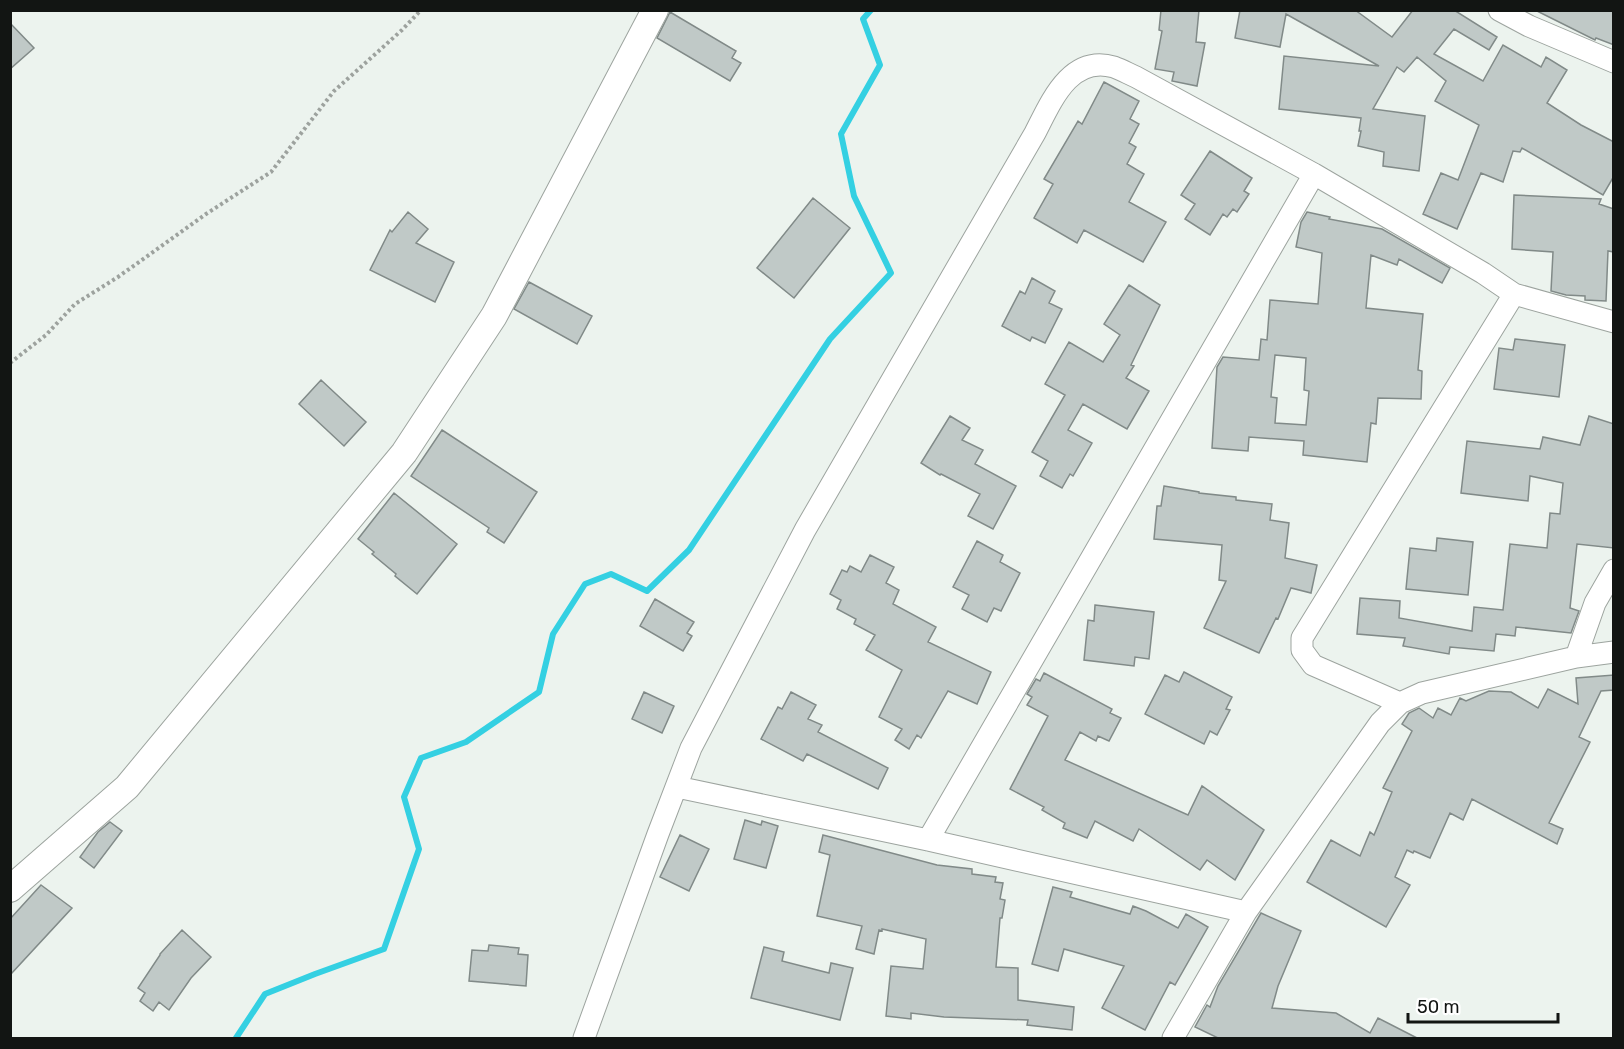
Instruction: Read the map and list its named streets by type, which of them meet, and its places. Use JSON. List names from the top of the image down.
{
  "scale_bar": "50 m"
}
